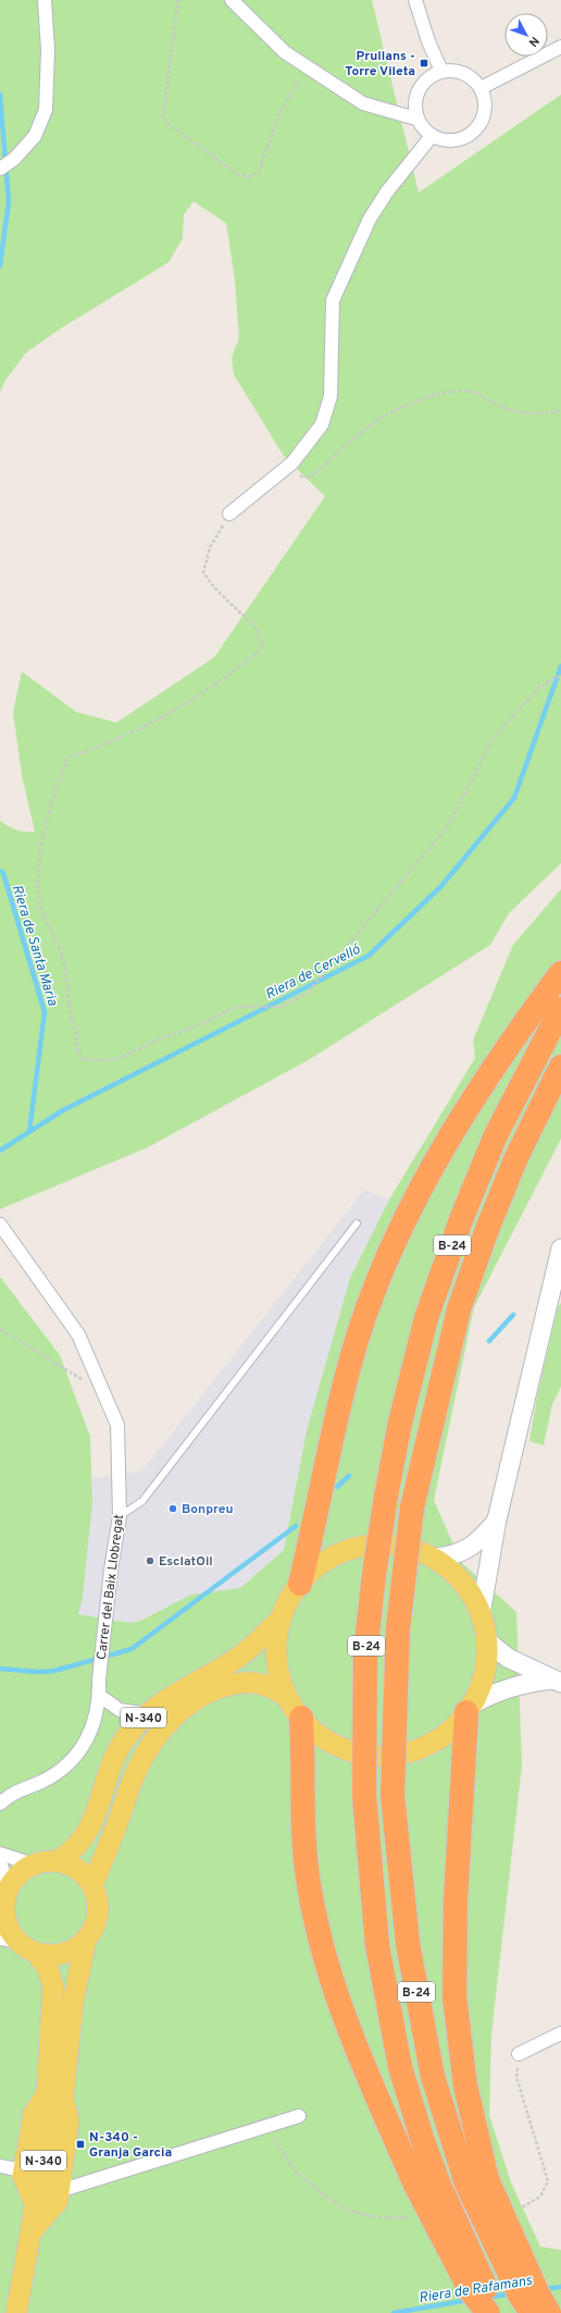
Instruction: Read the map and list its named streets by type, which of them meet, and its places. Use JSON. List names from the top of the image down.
{
  "streets": {
    "highway": ["B-24"],
    "main road": ["N-340"],
    "street": ["Carrer del Baix Llobregat"]
  },
  "water": ["Riera de Santa Maria", "Riera de Cervelló", "Riera de Rafamans"],
  "places": {
    "transit": ["Prullans - Torre Vileta", "N-340 - Granja Garcia"],
    "other": ["Bonpreu", "EsclatOil"]
  },
  "north": "bottom right"
}
